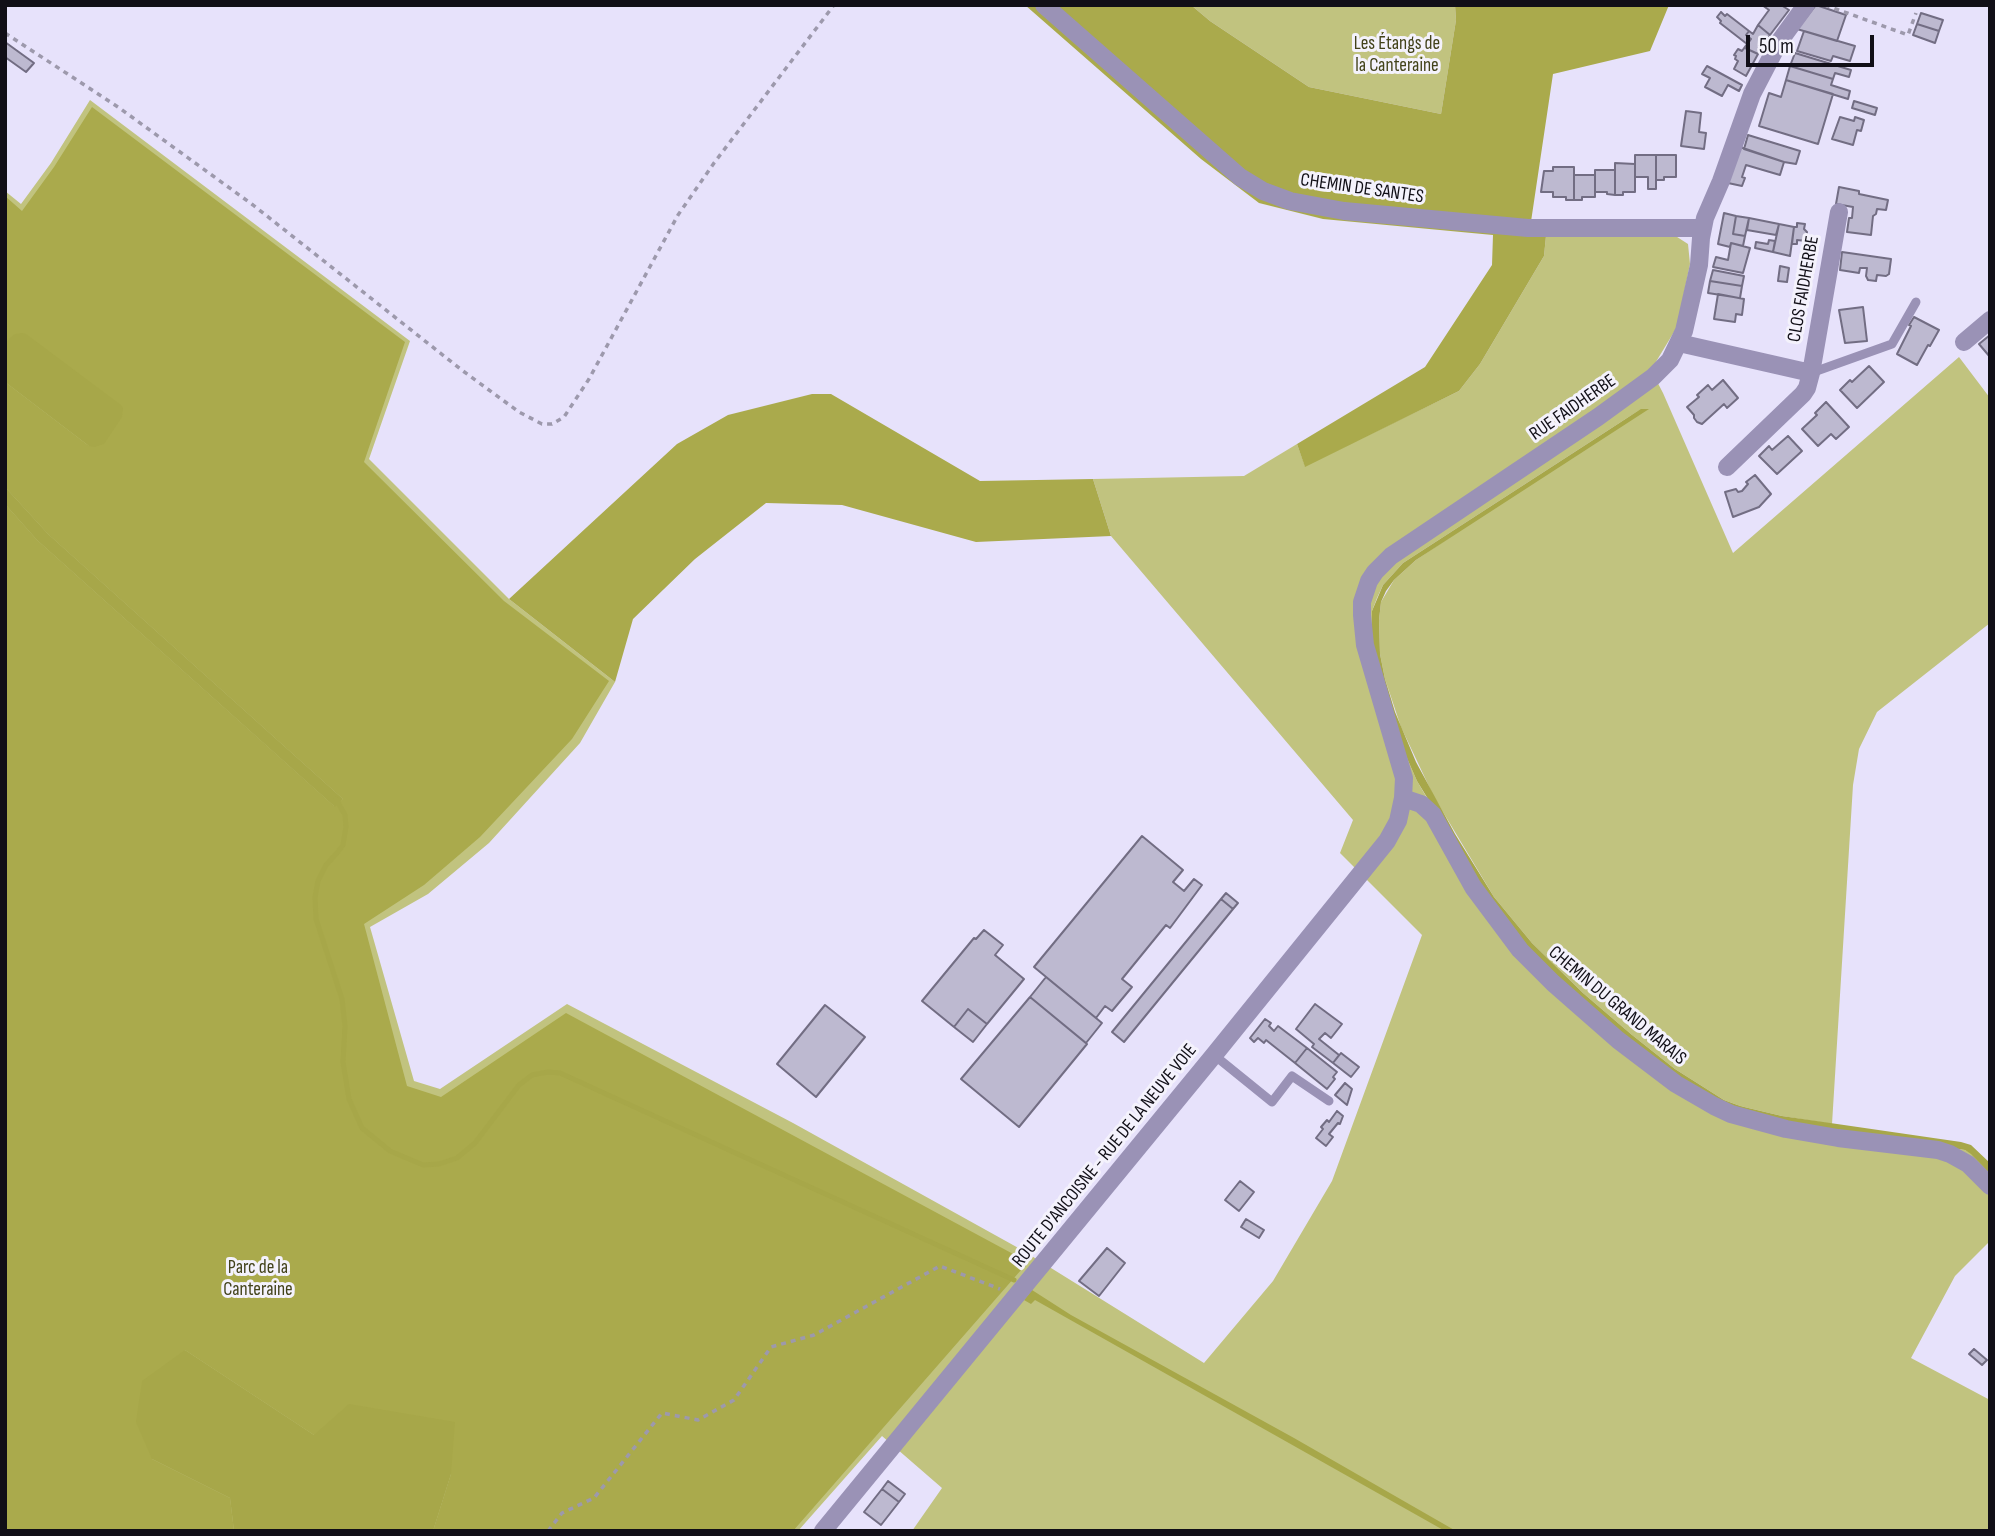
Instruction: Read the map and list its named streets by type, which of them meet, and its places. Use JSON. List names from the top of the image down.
{
  "streets": {
    "street": [
      "CHEMIN DE SANTES",
      "CLOS FAIDHERBE",
      "RUE FAIDHERBE",
      "CHEMIN DU GRAND MARAIS",
      "ROUTE D'ANCOISNE - RUE DE LA NEUVE VOIE"
    ]
  },
  "crossings": [
    ["CHEMIN DE SANTES", "RUE FAIDHERBE"],
    ["CLOS FAIDHERBE", "RUE FAIDHERBE"],
    ["RUE FAIDHERBE", "CHEMIN DU GRAND MARAIS"],
    ["RUE FAIDHERBE", "ROUTE D'ANCOISNE - RUE DE LA NEUVE VOIE"],
    ["CHEMIN DU GRAND MARAIS", "ROUTE D'ANCOISNE - RUE DE LA NEUVE VOIE"]
  ],
  "parks": ["Les Étangs de la Canteraine", "Parc de la Canteraine"],
  "scale_bar": "50 m"
}
